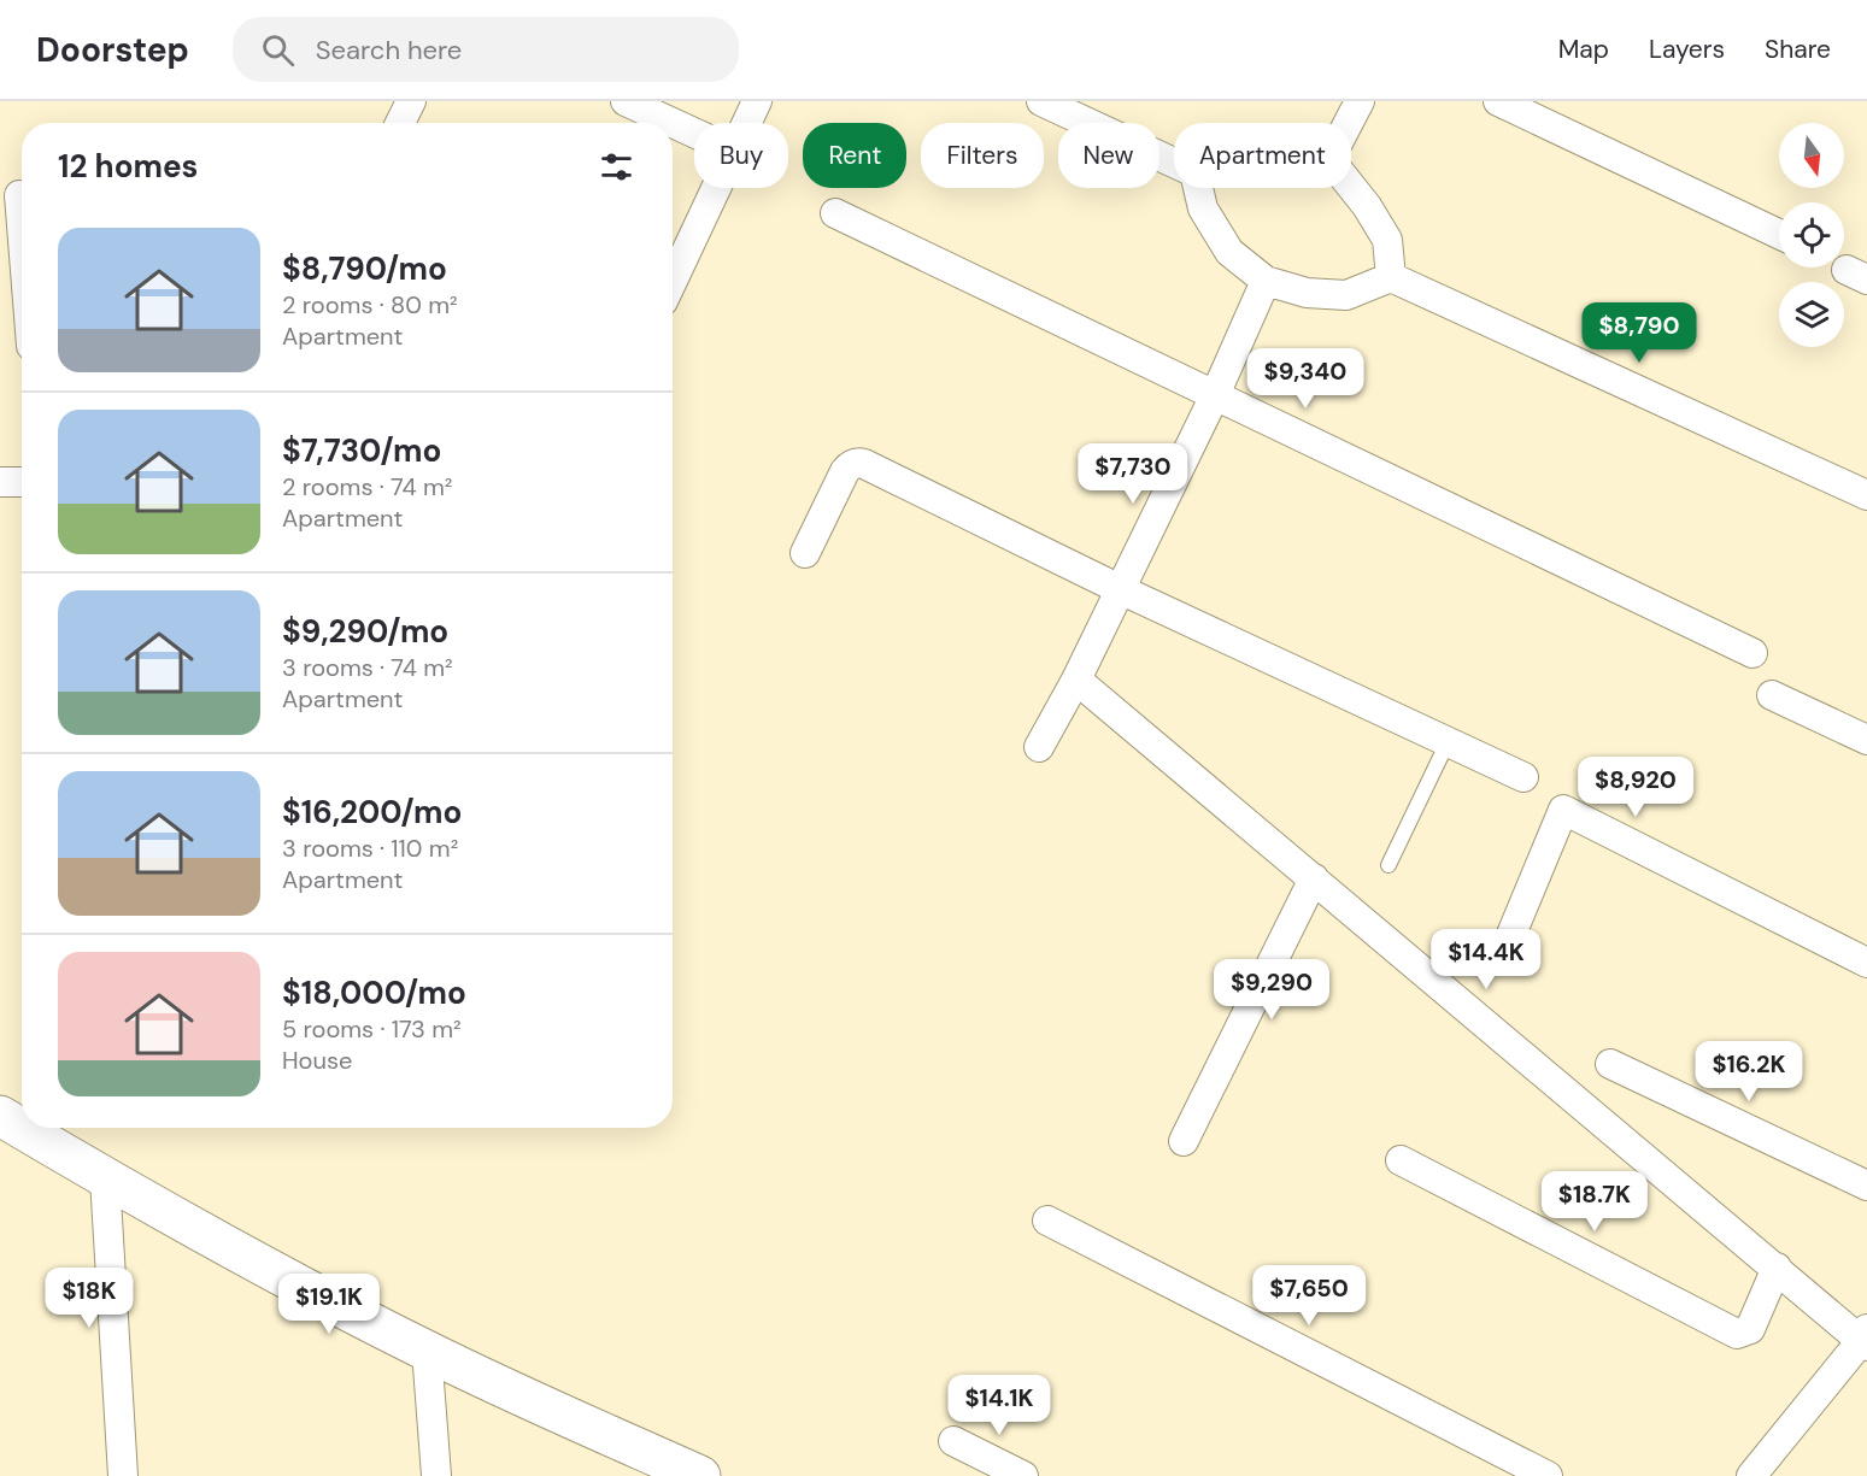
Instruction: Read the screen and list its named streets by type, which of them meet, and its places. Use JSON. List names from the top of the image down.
{
  "north": "bottom",
  "page": {
    "header": "Doorstep",
    "search": "Search here",
    "nav": ["Map", "Layers", "Share"],
    "chip": [
      "Buy",
      "Rent",
      "Filters",
      "New",
      "Apartment"
    ],
    "heading": "12 homes",
    "list": [
      {
        "name": "$8,790/mo",
        "note": "2 rooms · 80 m² · Apartment"
      },
      {
        "name": "$7,730/mo",
        "note": "2 rooms · 74 m² · Apartment"
      },
      {
        "name": "$9,290/mo",
        "note": "3 rooms · 74 m² · Apartment"
      },
      {
        "name": "$16,200/mo",
        "note": "3 rooms · 110 m² · Apartment"
      },
      {
        "name": "$18,000/mo",
        "note": "5 rooms · 173 m² · House"
      }
    ],
    "price": [
      "$8,790",
      "$9,340",
      "$7,730",
      "$8,920",
      "$14.4K",
      "$9,290",
      "$16.2K",
      "$18.7K",
      "$7,650",
      "$18K",
      "$19.1K",
      "$14.1K"
    ]
  }
}
